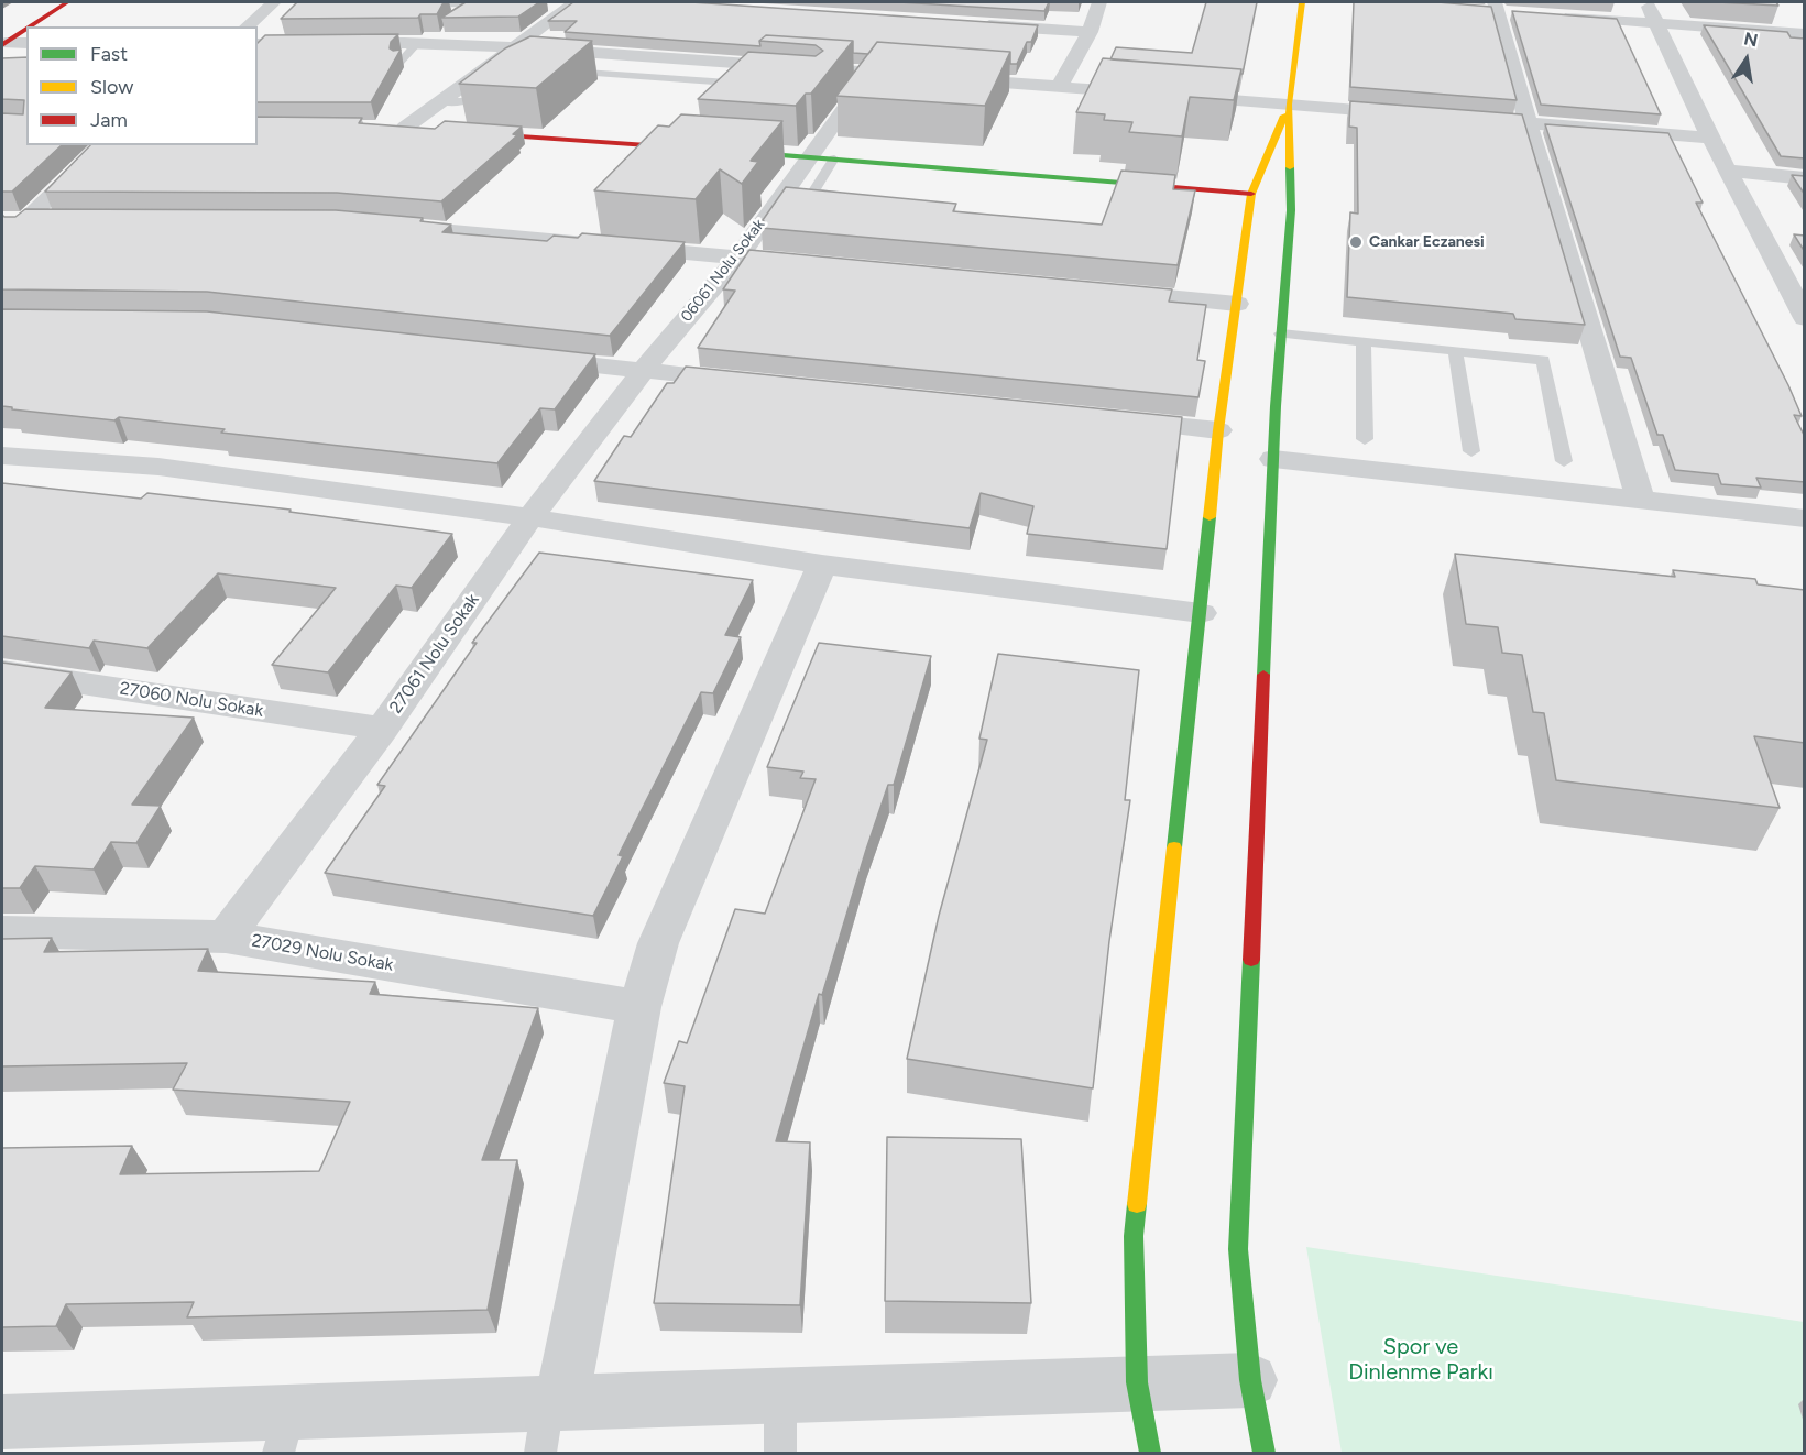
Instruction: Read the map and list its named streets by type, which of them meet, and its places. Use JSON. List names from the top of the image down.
{
  "streets": {
    "street": [
      "06061 Nolu Sokak",
      "27061 Nolu Sokak",
      "27060 Nolu Sokak",
      "27029 Nolu Sokak"
    ]
  },
  "crossings": [
    ["06061 Nolu Sokak", "27061 Nolu Sokak"],
    ["27061 Nolu Sokak", "27060 Nolu Sokak"],
    ["27061 Nolu Sokak", "27029 Nolu Sokak"]
  ],
  "parks": ["Spor ve Dinlenme Parkı"],
  "places": ["Cankar Eczanesi"],
  "legend": ["Fast", "Slow", "Jam"],
  "north": "top"
}
